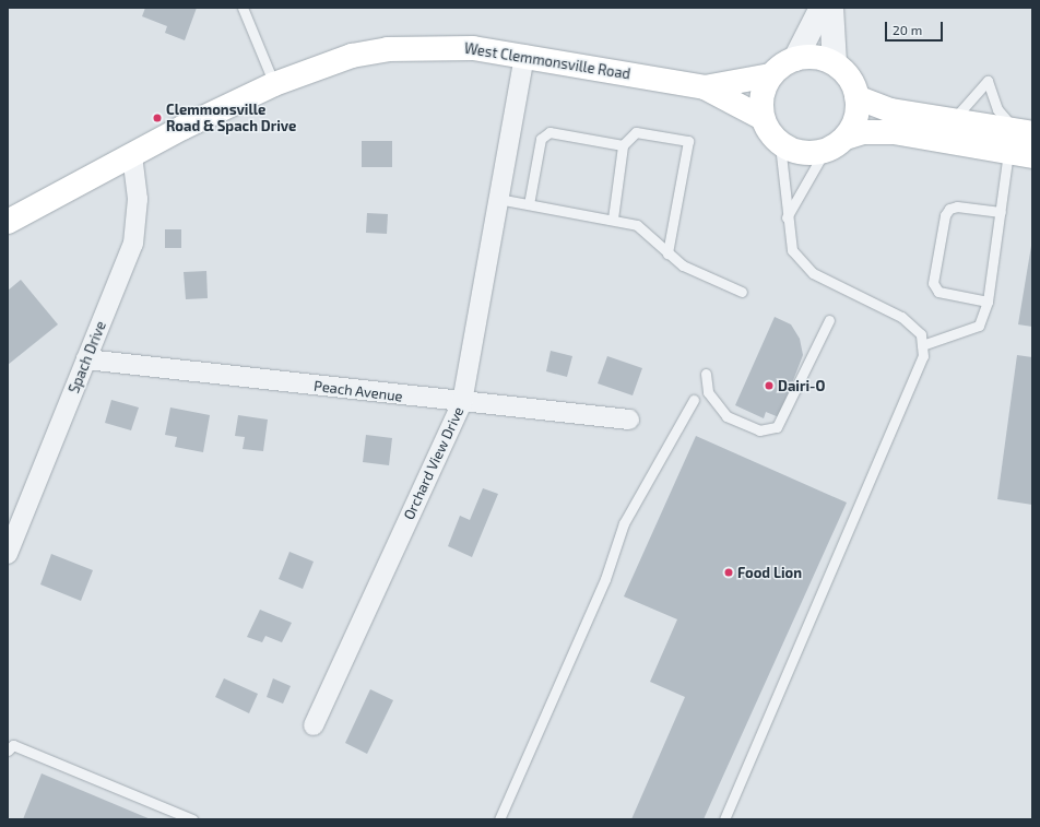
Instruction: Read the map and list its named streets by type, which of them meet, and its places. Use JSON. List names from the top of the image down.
{
  "streets": {
    "main road": ["West Clemmonsville Road"],
    "street": ["Spach Drive", "Peach Avenue", "Orchard View Drive"]
  },
  "crossings": [
    ["West Clemmonsville Road", "Spach Drive"],
    ["West Clemmonsville Road", "Orchard View Drive"],
    ["Spach Drive", "Peach Avenue"],
    ["Peach Avenue", "Orchard View Drive"]
  ],
  "places": ["Clemmonsville Road & Spach Drive", "Dairi-O", "Food Lion"],
  "scale_bar": "20 m"
}
